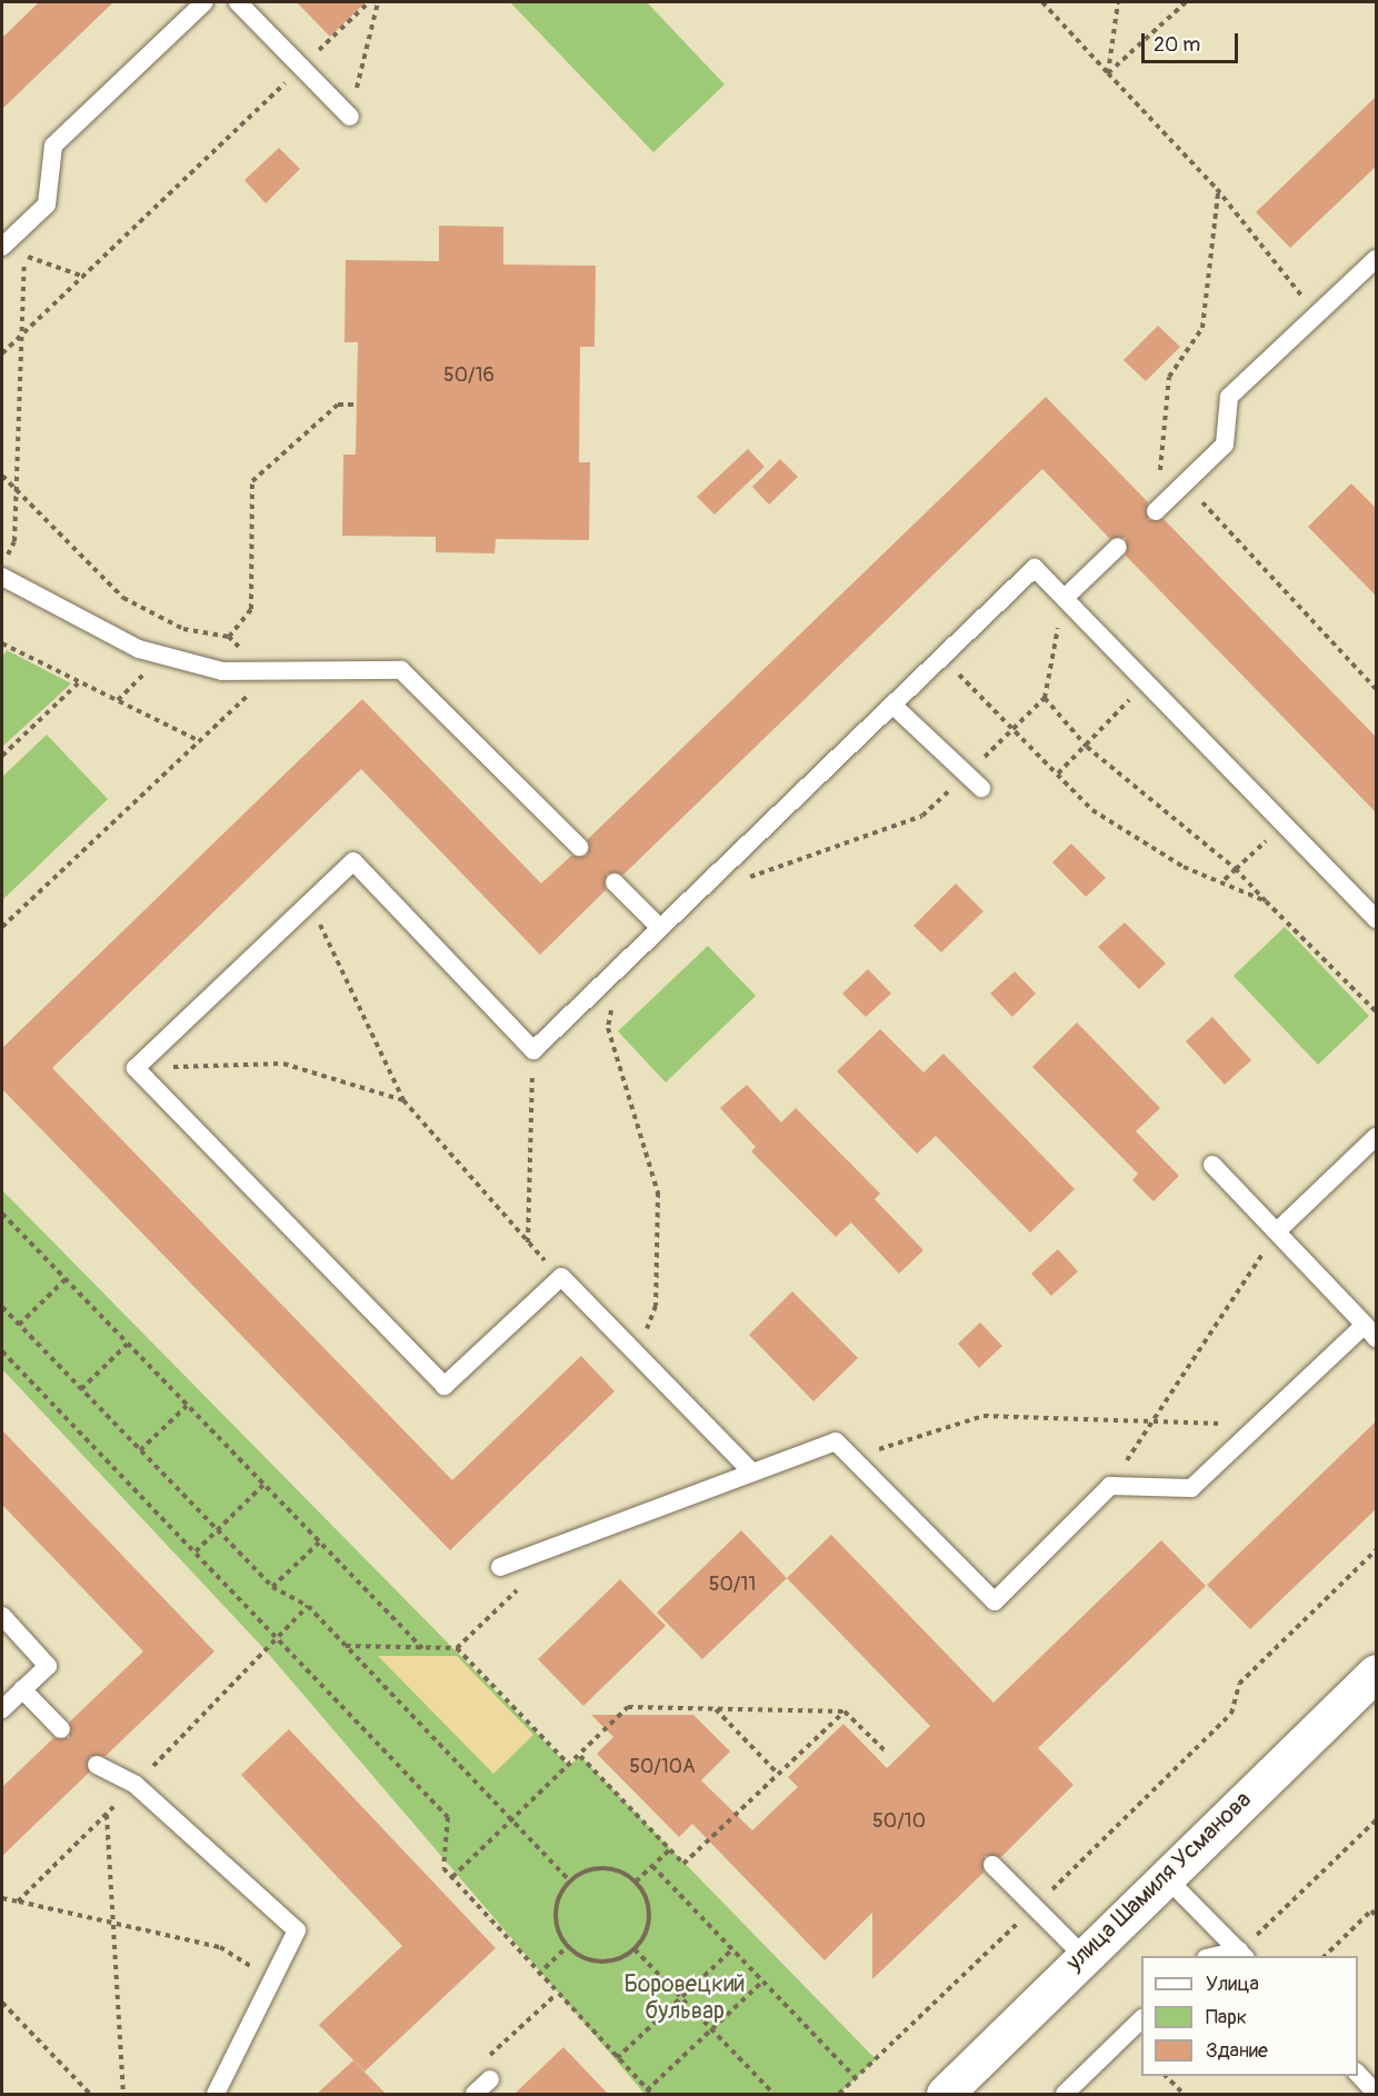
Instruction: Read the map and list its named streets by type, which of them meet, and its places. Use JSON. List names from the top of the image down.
{
  "streets": {
    "street": ["улица Шамиля Усманова"]
  },
  "parks": ["Боровецкий бульвар"],
  "house_numbers": [
    "50/16",
    "50/11",
    "50/10А",
    "50/10"
  ],
  "legend": ["Улица", "Парк", "Здание"],
  "scale_bar": "20 m"
}
